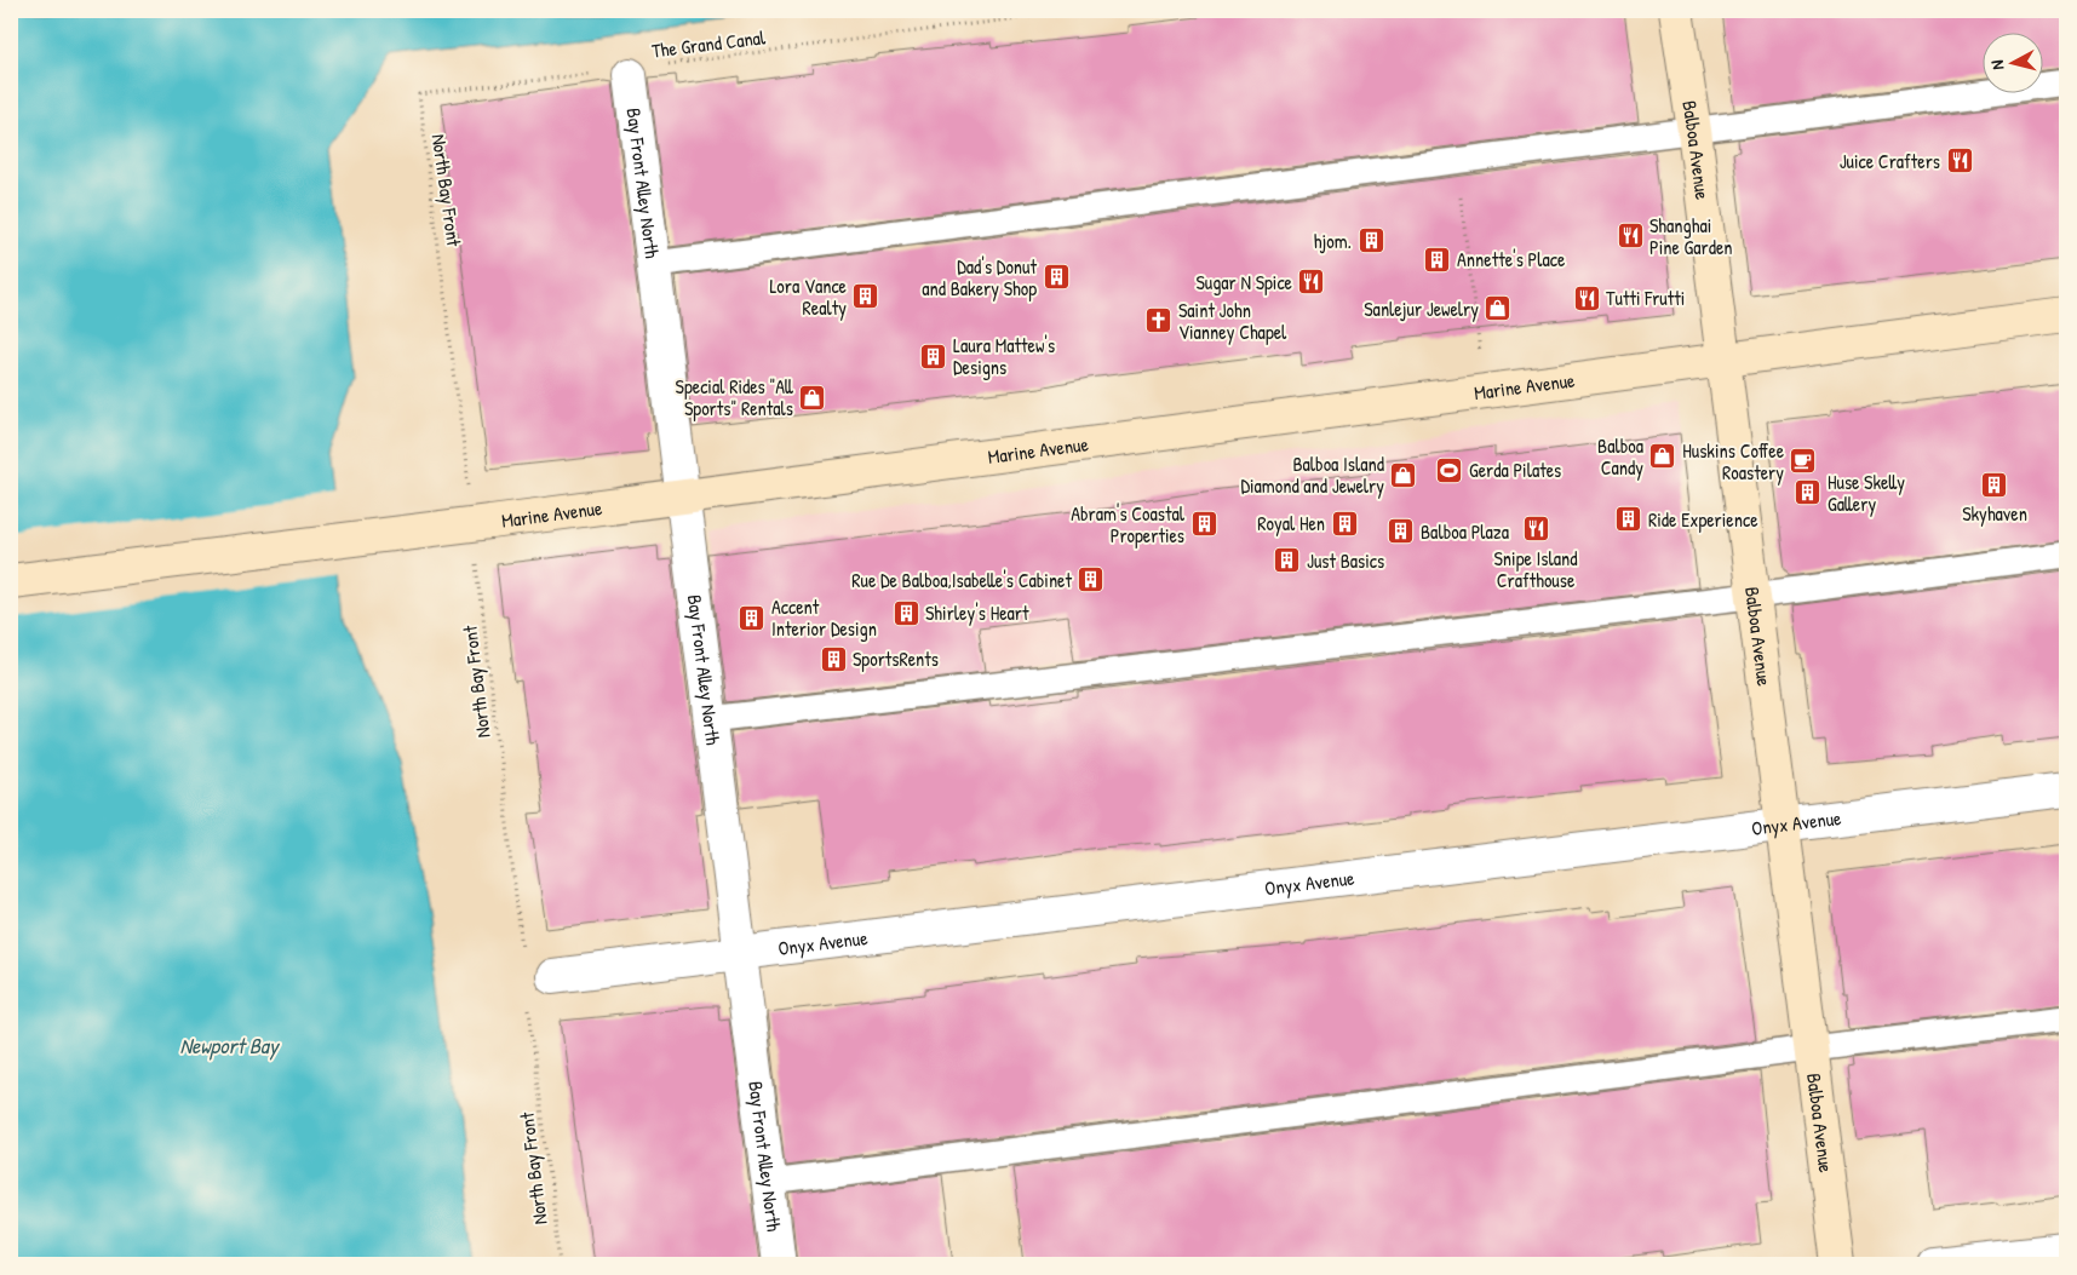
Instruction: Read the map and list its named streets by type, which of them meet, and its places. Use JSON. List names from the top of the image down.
{
  "streets": {
    "street": [
      "Balboa Avenue",
      "Bay Front Alley North",
      "Marine Avenue",
      "Onyx Avenue"
    ],
    "path": ["The Grand Canal", "North Bay Front"]
  },
  "crossings": [
    ["The Grand Canal", "Bay Front Alley North"],
    ["Balboa Avenue", "Marine Avenue"],
    ["Balboa Avenue", "Onyx Avenue"],
    ["Bay Front Alley North", "Marine Avenue"],
    ["Bay Front Alley North", "Onyx Avenue"]
  ],
  "water": ["Newport Bay"],
  "places": {
    "restaurant": [
      "Juice Crafters",
      "Shanghai Pine Garden",
      "Sugar N Spice",
      "Tutti Frutti",
      "Snipe Island Crafthouse"
    ],
    "building": [
      "hjom.",
      "Annette's Place",
      "Dad's Donut and Bakery Shop",
      "Lora Vance Realty",
      "Laura Mattew's Designs",
      "Skyhaven",
      "Huse Skelly Gallery",
      "Ride Experience",
      "Royal Hen",
      "Abram's Coastal Properties",
      "Balboa Plaza",
      "Just Basics",
      "Rue De Balboa,Isabelle's Cabinet",
      "Shirley's Heart",
      "Accent Interior Design",
      "SportsRents"
    ],
    "shop": [
      "Sanlejur Jewelry",
      "Special Rides \"All Sports\" Rentals",
      "Balboa Candy",
      "Balboa Island Diamond and Jewelry"
    ],
    "church": ["Saint John Vianney Chapel"],
    "cafe": ["Huskins Coffee Roastery"],
    "sports": ["Gerda Pilates"]
  },
  "north": "left"
}
